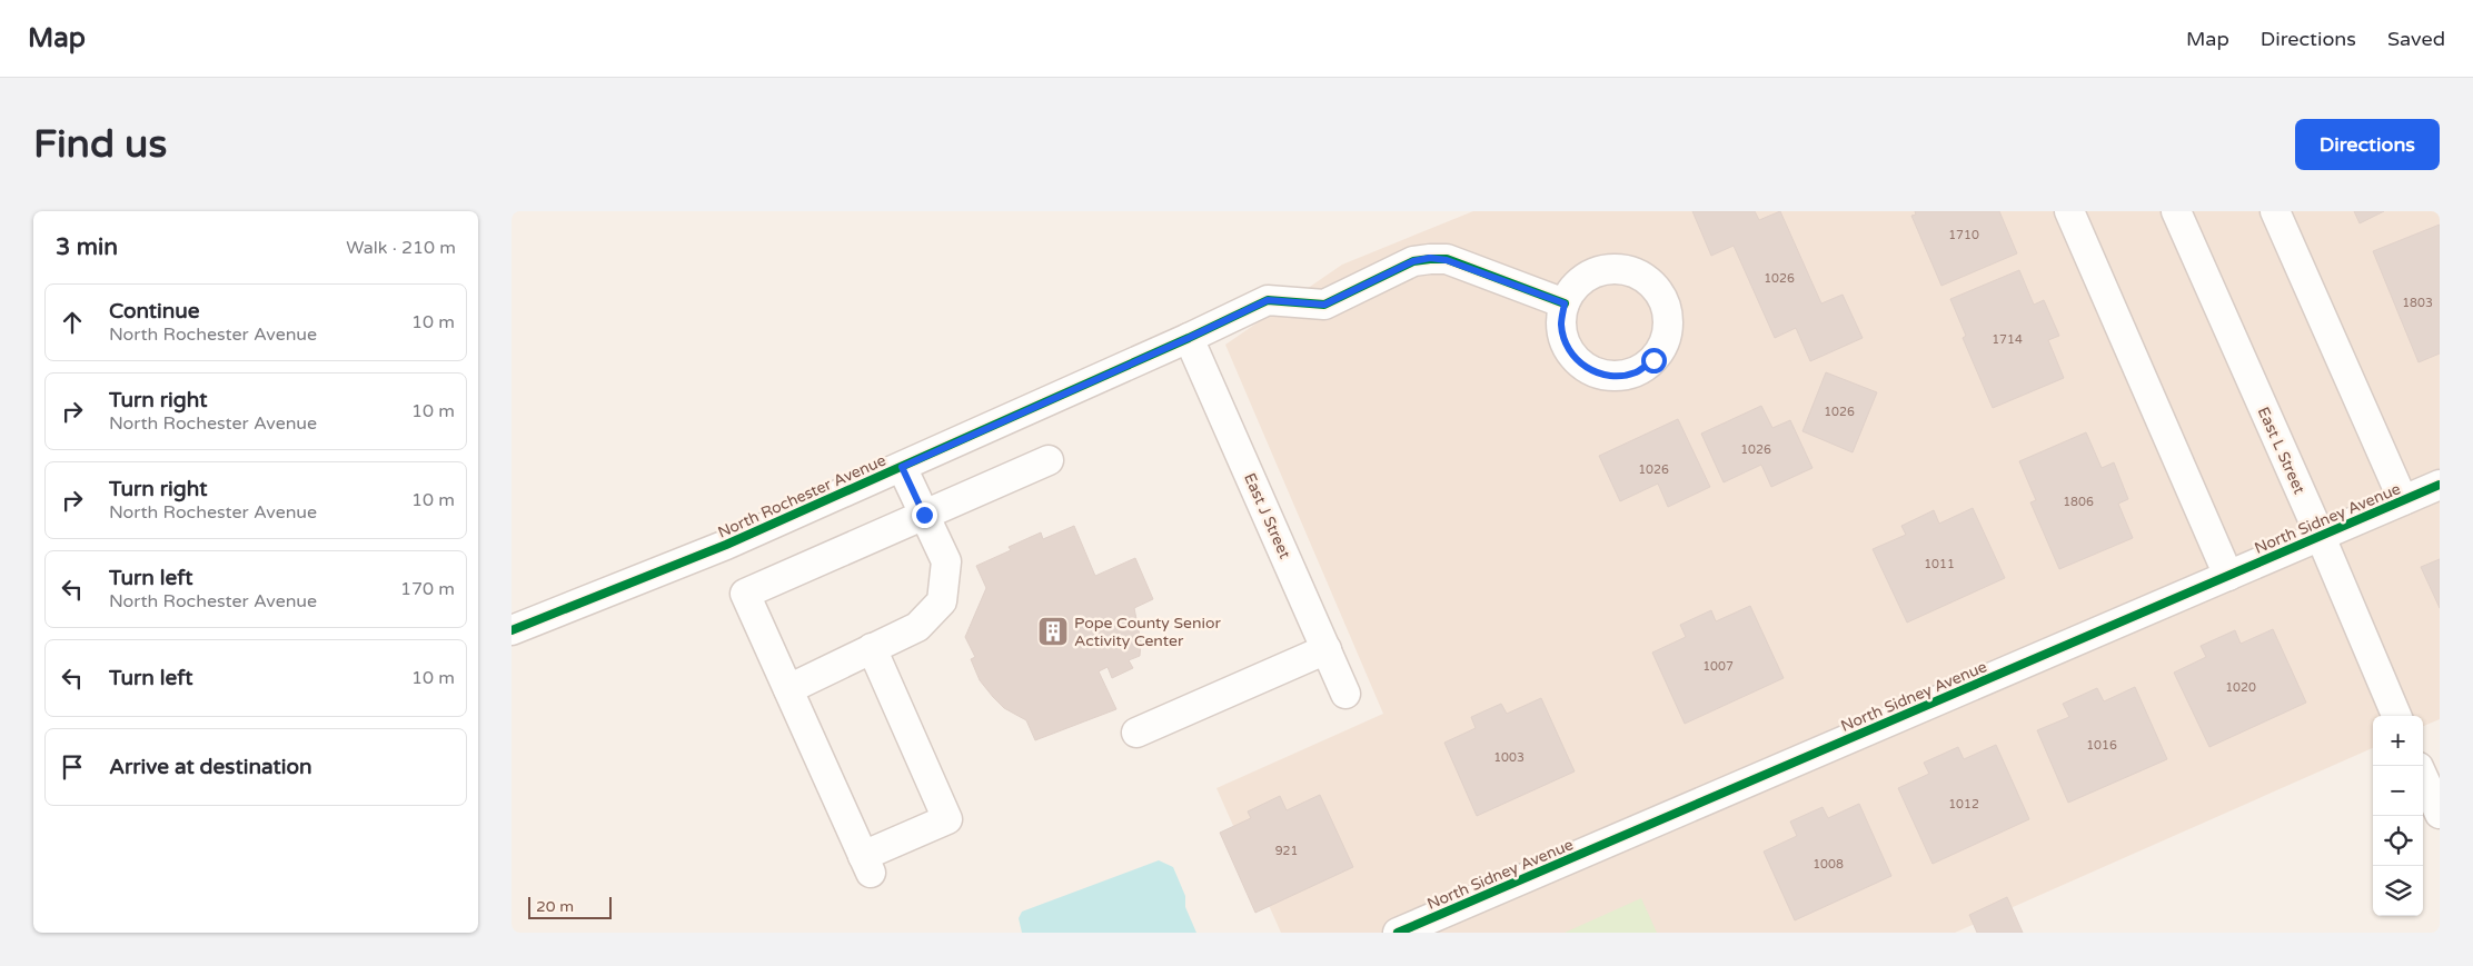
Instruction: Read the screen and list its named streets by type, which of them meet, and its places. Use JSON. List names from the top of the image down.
{
  "streets": {
    "street": [
      "East L Street",
      "North Rochester Avenue",
      "East J Street",
      "North Sidney Avenue"
    ]
  },
  "crossings": [
    ["East L Street", "North Sidney Avenue"],
    ["North Rochester Avenue", "East J Street"]
  ],
  "places": {
    "building": ["Pope County Senior Activity Center"]
  },
  "house_numbers": [
    "1710",
    "1026",
    "1803",
    "1714",
    "1026",
    "1026",
    "1026",
    "1806",
    "1011",
    "1007",
    "1020",
    "1016",
    "1003",
    "1012",
    "921",
    "1008"
  ],
  "scale_bar": "20 m",
  "page": {
    "header": "Map",
    "nav": ["Map", "Directions", "Saved"],
    "buttons": "Directions",
    "title": "Find us",
    "heading": ["3 min", "Walk · 210 m"],
    "list": [
      ["Continue", "North Rochester Avenue", "10 m"],
      ["Turn right", "North Rochester Avenue", "10 m"],
      ["Turn right", "North Rochester Avenue", "10 m"],
      ["Turn left", "North Rochester Avenue", "170 m"],
      ["Turn left", "10 m"],
      "Arrive at destination"
    ],
    "map_buttons": ["+", "−"],
    "scale": "20 m"
  }
}
